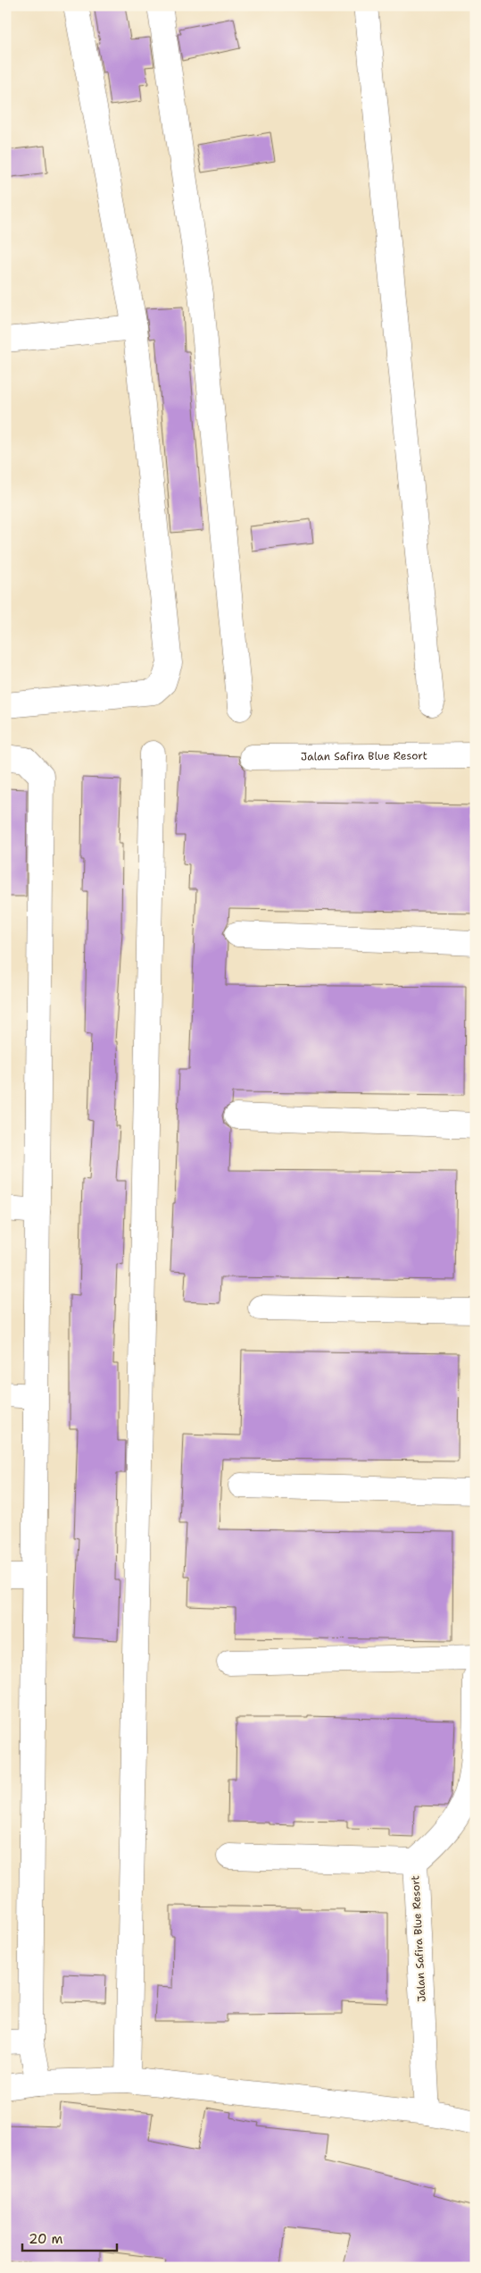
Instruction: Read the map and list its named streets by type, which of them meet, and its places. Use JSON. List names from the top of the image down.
{
  "streets": {
    "street": ["Jalan Safira Blue Resort"]
  },
  "scale_bar": "20 m"
}
